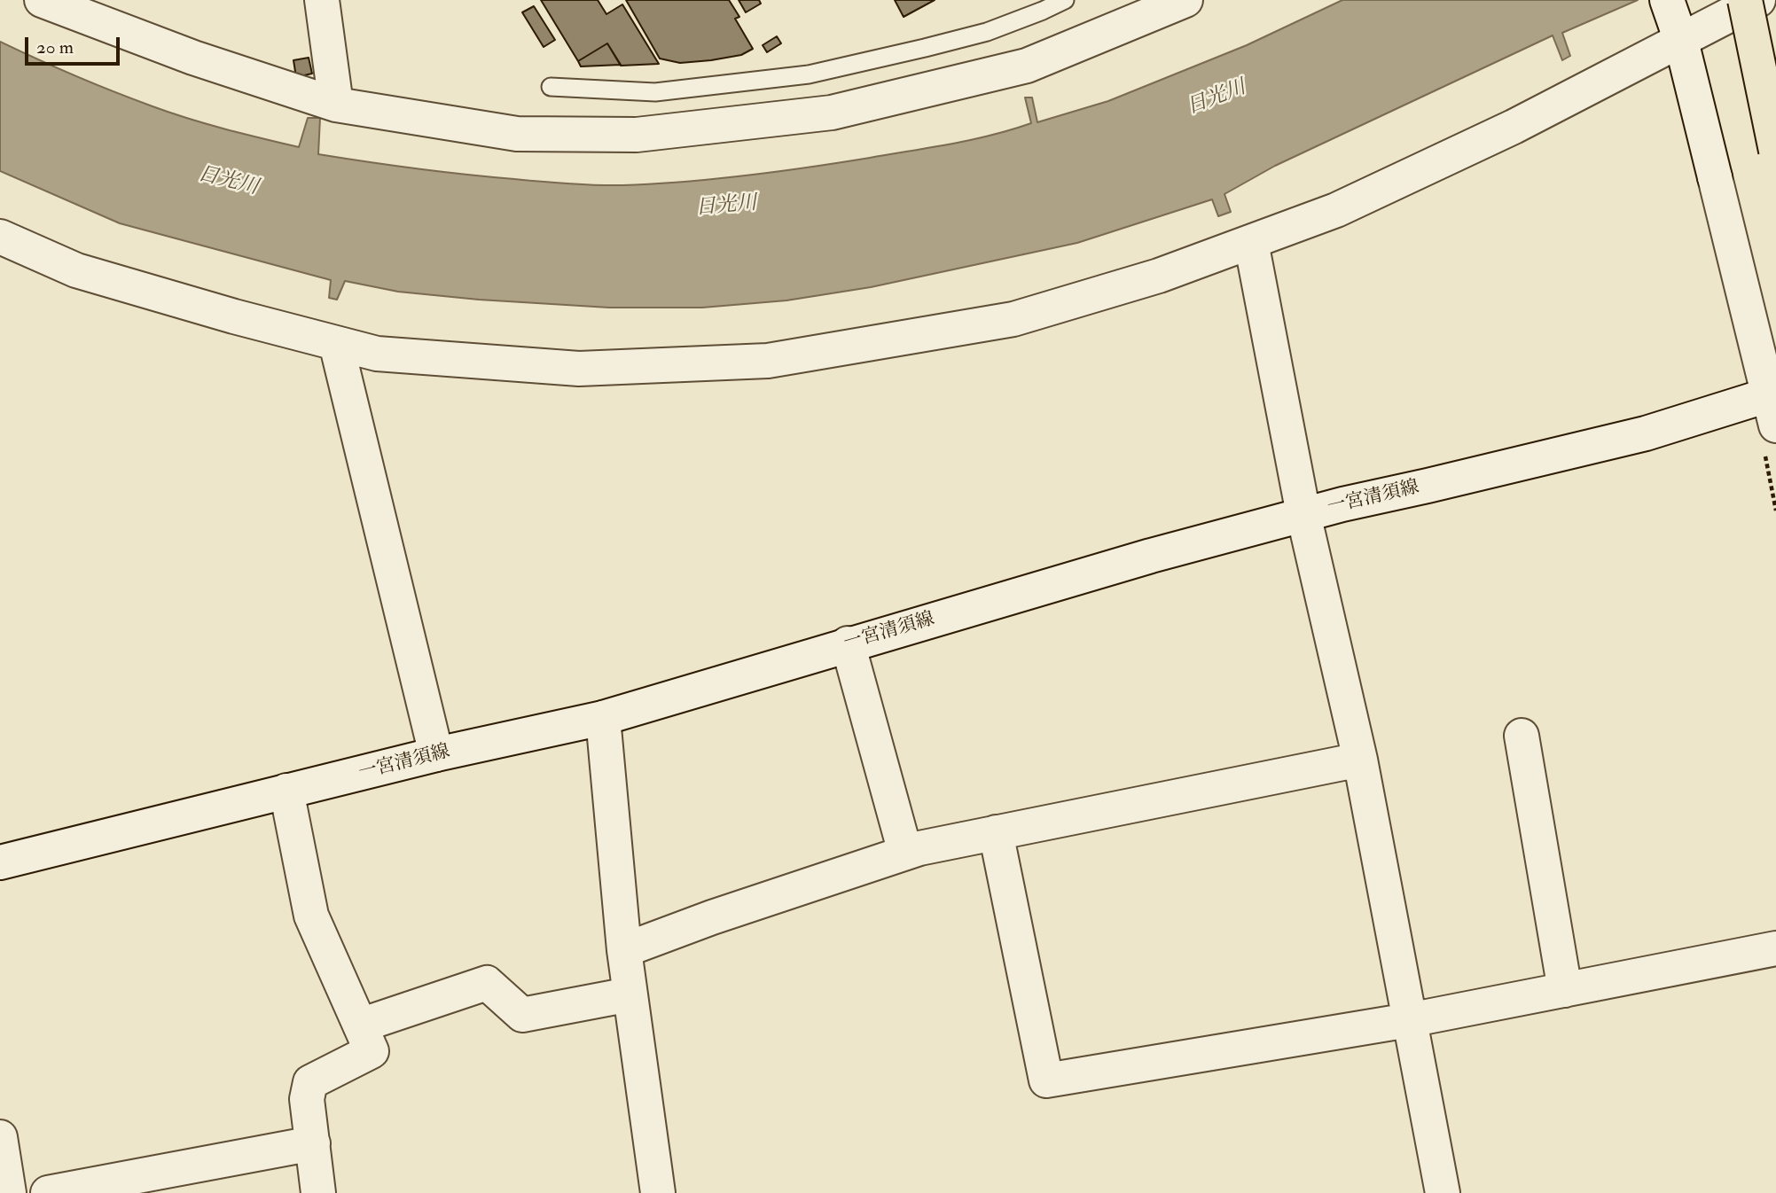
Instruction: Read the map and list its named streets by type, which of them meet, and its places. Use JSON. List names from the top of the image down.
{
  "streets": {
    "street": ["一宮清須線"]
  },
  "water": ["日光川"],
  "scale_bar": "20 m"
}
